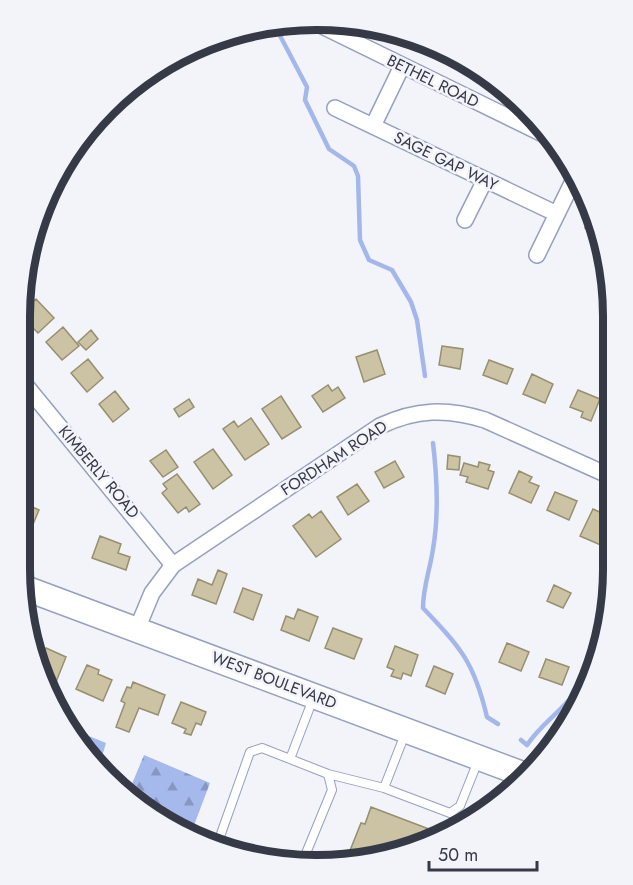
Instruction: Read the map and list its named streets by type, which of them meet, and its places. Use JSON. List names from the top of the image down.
{
  "streets": {
    "main road": ["WEST BOULEVARD"],
    "street": [
      "BETHEL ROAD",
      "SAGE GAP WAY",
      "FORDHAM ROAD",
      "KIMBERLY ROAD"
    ]
  },
  "crossings": [
    ["FORDHAM ROAD", "KIMBERLY ROAD"],
    ["FORDHAM ROAD", "WEST BOULEVARD"]
  ],
  "scale_bar": "50 m"
}
